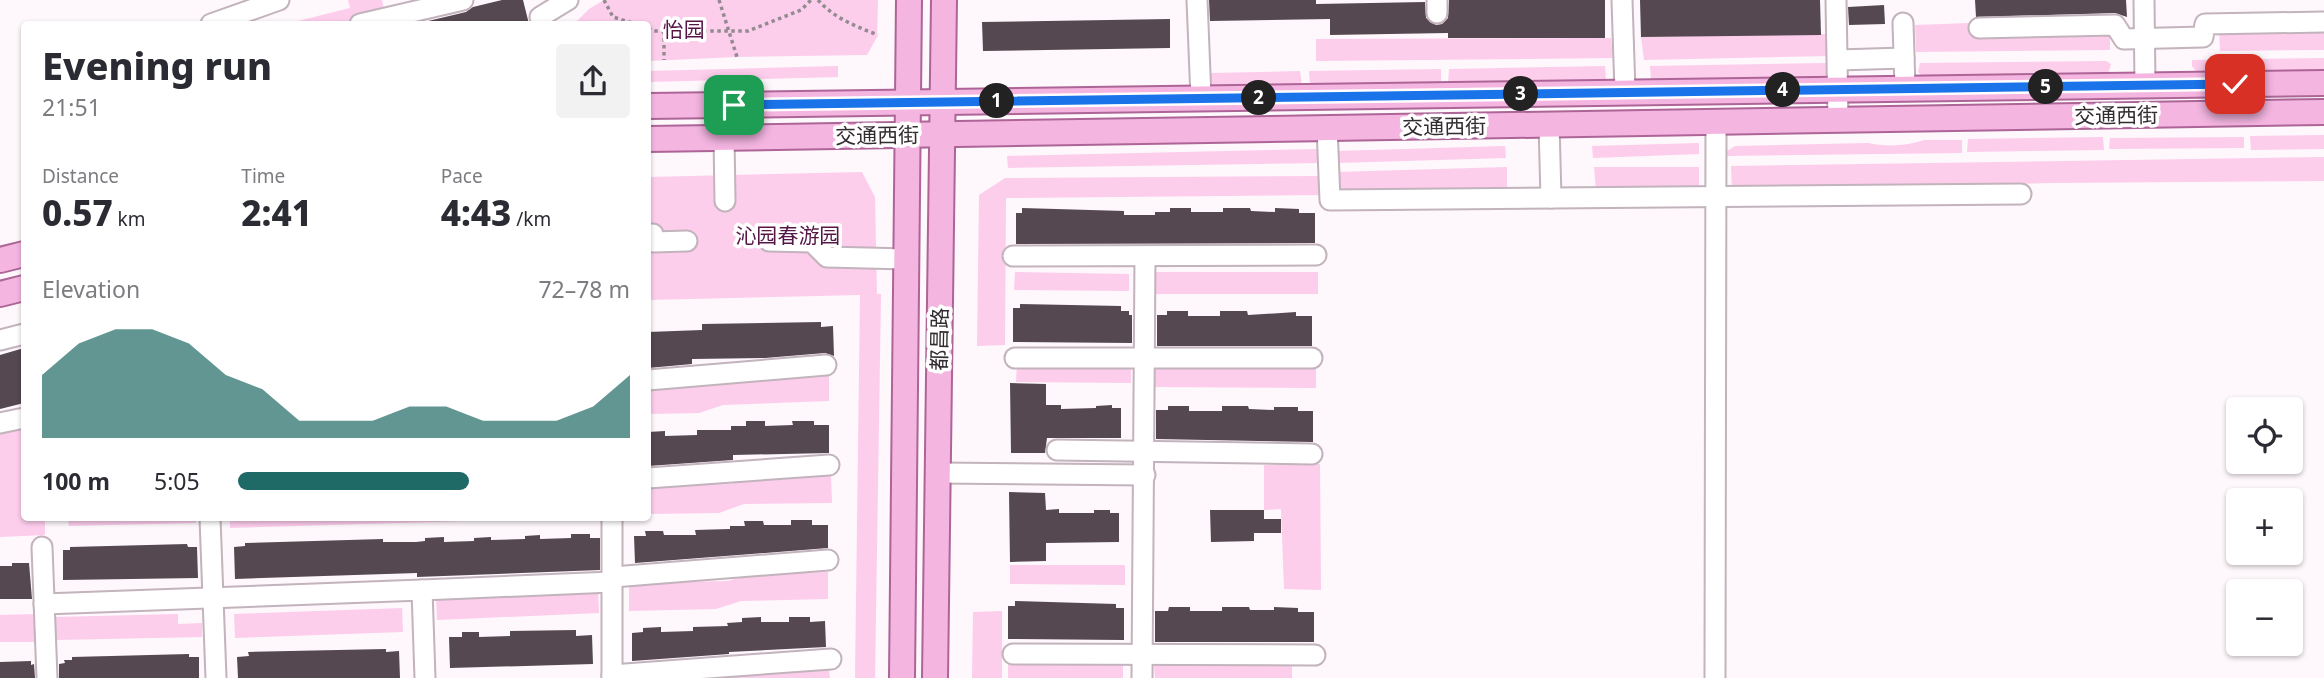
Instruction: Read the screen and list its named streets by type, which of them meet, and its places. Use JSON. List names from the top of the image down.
{
  "streets": {
    "main road": ["交通西街", "都昌路"]
  },
  "crossings": [
    ["交通西街", "都昌路"]
  ],
  "parks": ["怡园", "沁园春游园"],
  "page": {
    "heading": ["Evening run", "21:51"],
    "pins": [
      "5",
      "4",
      "3",
      "2",
      "1"
    ],
    "stats": [
      ["Distance", "0.57 km"],
      ["Time", "2:41"],
      ["Pace", "4:43 /km"]
    ],
    "chart": ["Elevation", "72–78 m"],
    "map_buttons": ["+", "−"],
    "list": [
      {
        "name": "100 m",
        "note": "5:05"
      }
    ]
  }
}
